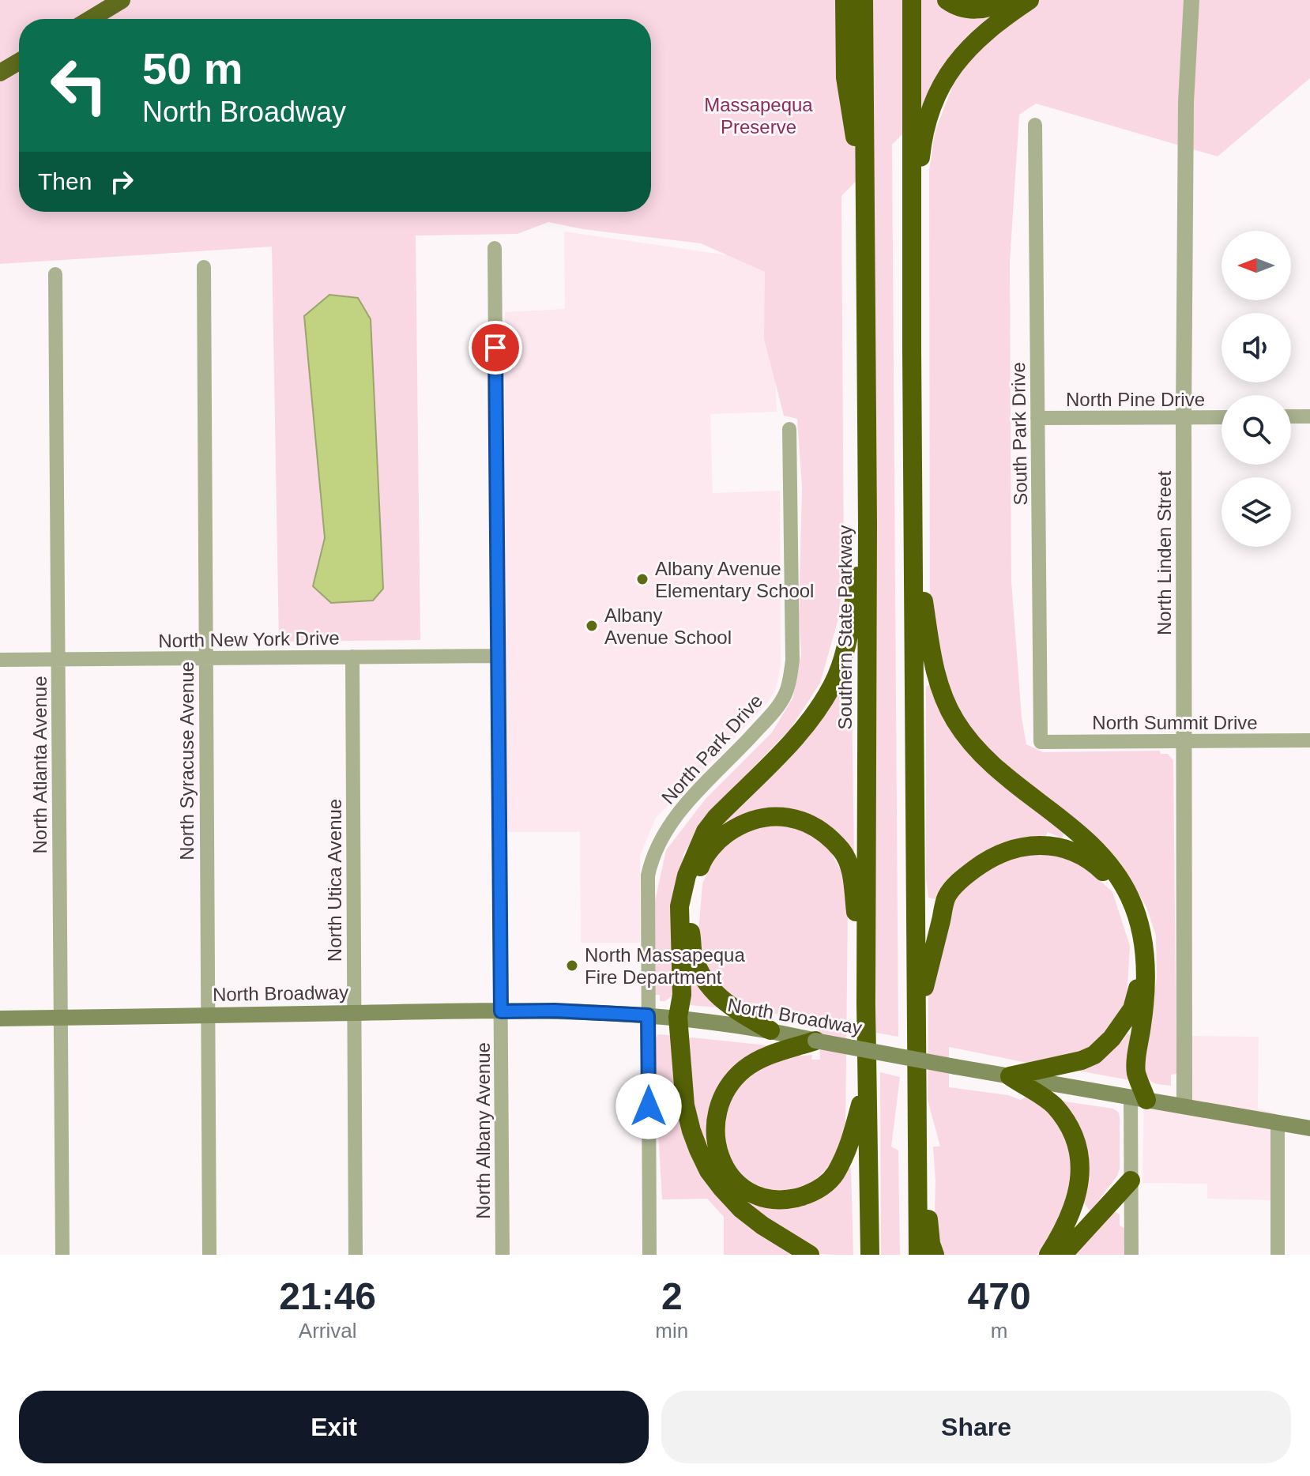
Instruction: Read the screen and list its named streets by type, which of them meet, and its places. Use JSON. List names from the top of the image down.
{
  "streets": {
    "highway": ["Southern State Parkway"],
    "main road": ["North Broadway"],
    "street": [
      "North Pine Drive",
      "South Park Drive",
      "North Linden Street",
      "North New York Drive",
      "North Summit Drive",
      "North Park Drive",
      "North Syracuse Avenue",
      "North Atlanta Avenue",
      "North Utica Avenue",
      "North Albany Avenue"
    ]
  },
  "crossings": [
    ["North Pine Drive", "South Park Drive"],
    ["North Pine Drive", "North Linden Street"],
    ["South Park Drive", "North Summit Drive"],
    ["North Linden Street", "North Summit Drive"],
    ["North Linden Street", "North Broadway"],
    ["North New York Drive", "North Syracuse Avenue"],
    ["North New York Drive", "North Atlanta Avenue"],
    ["North New York Drive", "North Utica Avenue"],
    ["North New York Drive", "North Albany Avenue"],
    ["North Park Drive", "North Broadway"],
    ["North Syracuse Avenue", "North Broadway"],
    ["North Atlanta Avenue", "North Broadway"],
    ["North Utica Avenue", "North Broadway"],
    ["North Broadway", "North Albany Avenue"]
  ],
  "parks": ["Massapequa Preserve"],
  "places": ["Albany Avenue Elementary School", "Albany Avenue School", "North Massapequa Fire Department"],
  "north": "left",
  "page": {
    "turn": ["50 m", "North Broadway"],
    "then": "Then",
    "eta": [
      "21:46",
      "Arrival",
      "2",
      "min",
      "470",
      "m"
    ],
    "buttons": ["Exit", "Share"]
  }
}
